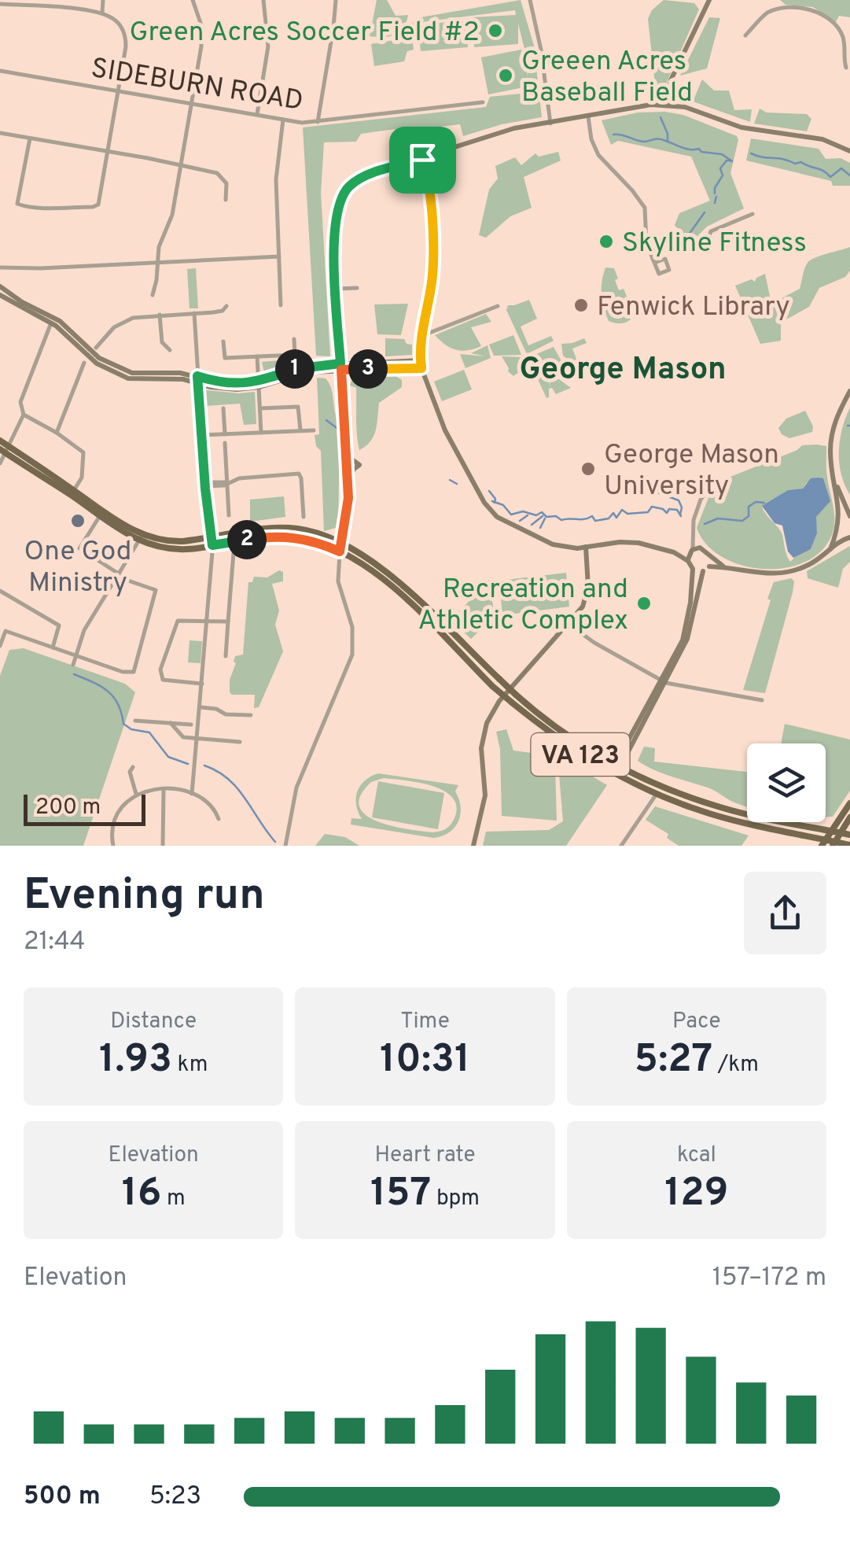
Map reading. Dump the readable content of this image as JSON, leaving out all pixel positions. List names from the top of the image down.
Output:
{
  "streets": {
    "main road": ["VA 123"],
    "street": ["SIDEBURN ROAD"]
  },
  "districts": ["George Mason"],
  "places": [
    "Green Acres Soccer Field #2",
    "Greeen Acres Baseball Field",
    "Skyline Fitness",
    "Fenwick Library",
    "George Mason University",
    "One God Ministry",
    "Recreation and Athletic Complex"
  ],
  "scale_bar": "200 m",
  "page": {
    "pins": ["1", "3", "2"],
    "scale": "200 m",
    "heading": ["Evening run", "21:44"],
    "stats": [
      ["Distance", "1.93 km"],
      ["Time", "10:31"],
      ["Pace", "5:27 /km"],
      ["Elevation", "16 m"],
      ["Heart rate", "157 bpm"],
      ["kcal", "129"]
    ],
    "chart": ["Elevation", "157–172 m"],
    "list": [
      {
        "name": "500 m",
        "note": "5:23"
      }
    ]
  }
}
